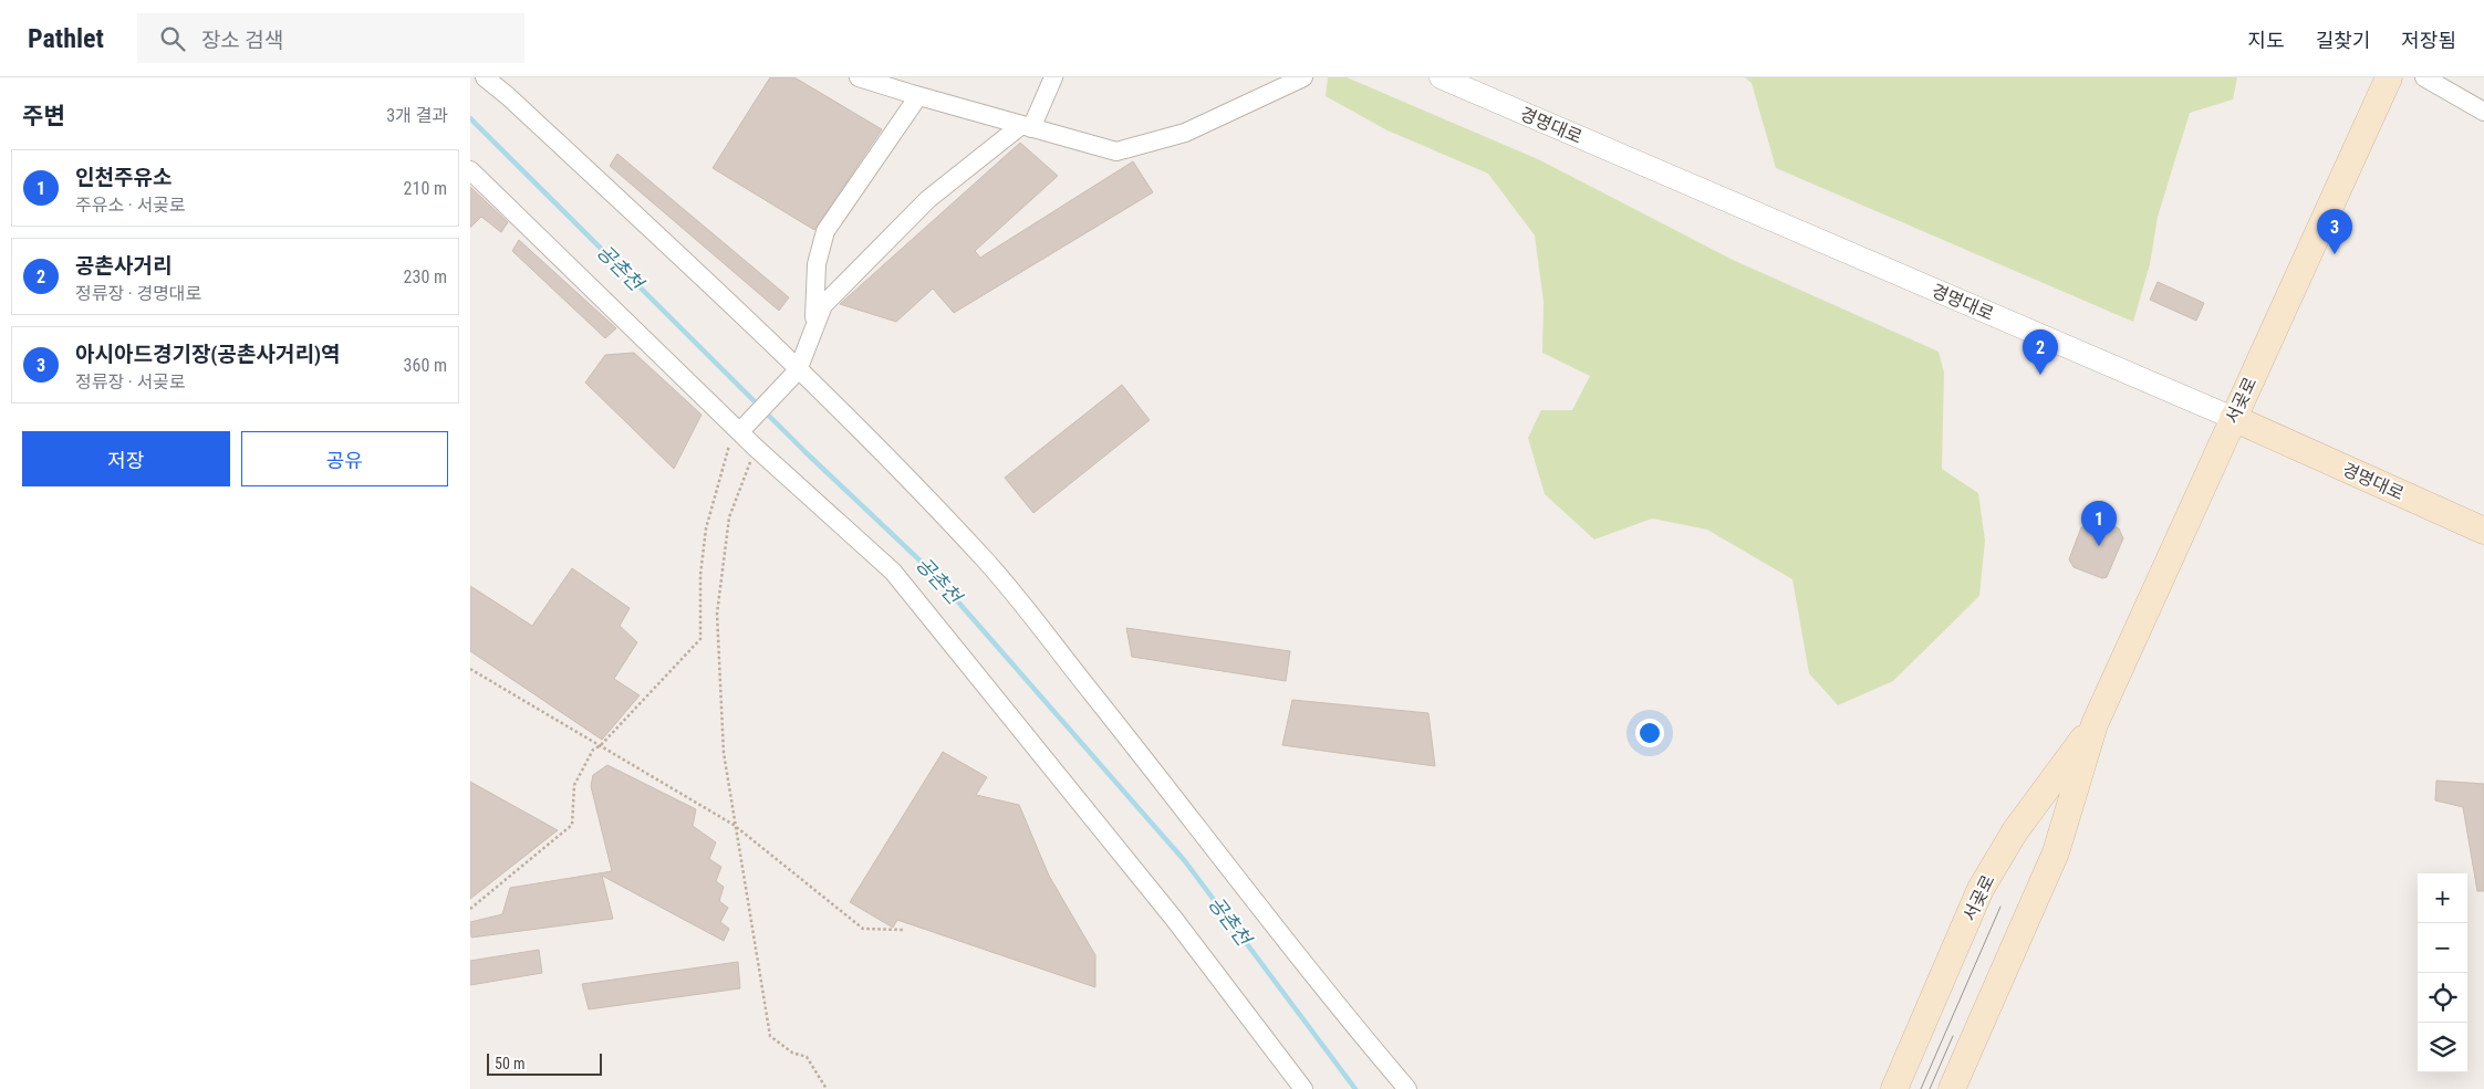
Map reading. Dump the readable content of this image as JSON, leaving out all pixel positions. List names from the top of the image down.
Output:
{
  "streets": {
    "main road": ["경명대로", "서곶로"]
  },
  "crossings": [
    ["경명대로", "서곶로"]
  ],
  "water": ["공촌천"],
  "scale_bar": "50 m",
  "page": {
    "header": "Pathlet",
    "search": "장소 검색",
    "nav": ["지도", "길찾기", "저장됨"],
    "heading": ["주변", "3개 결과"],
    "list": [
      {
        "mark": "1",
        "name": "인천주유소",
        "note": "주유소 · 서곶로",
        "value": "210 m"
      },
      {
        "mark": "2",
        "name": "공촌사거리",
        "note": "정류장 · 경명대로",
        "value": "230 m"
      },
      {
        "mark": "3",
        "name": "아시아드경기장(공촌사거리)역",
        "note": "정류장 · 서곶로",
        "value": "360 m"
      }
    ],
    "pins": ["3", "2", "1"],
    "buttons": ["저장", "공유"],
    "map_buttons": ["+", "−"],
    "scale": "50 m"
  }
}
